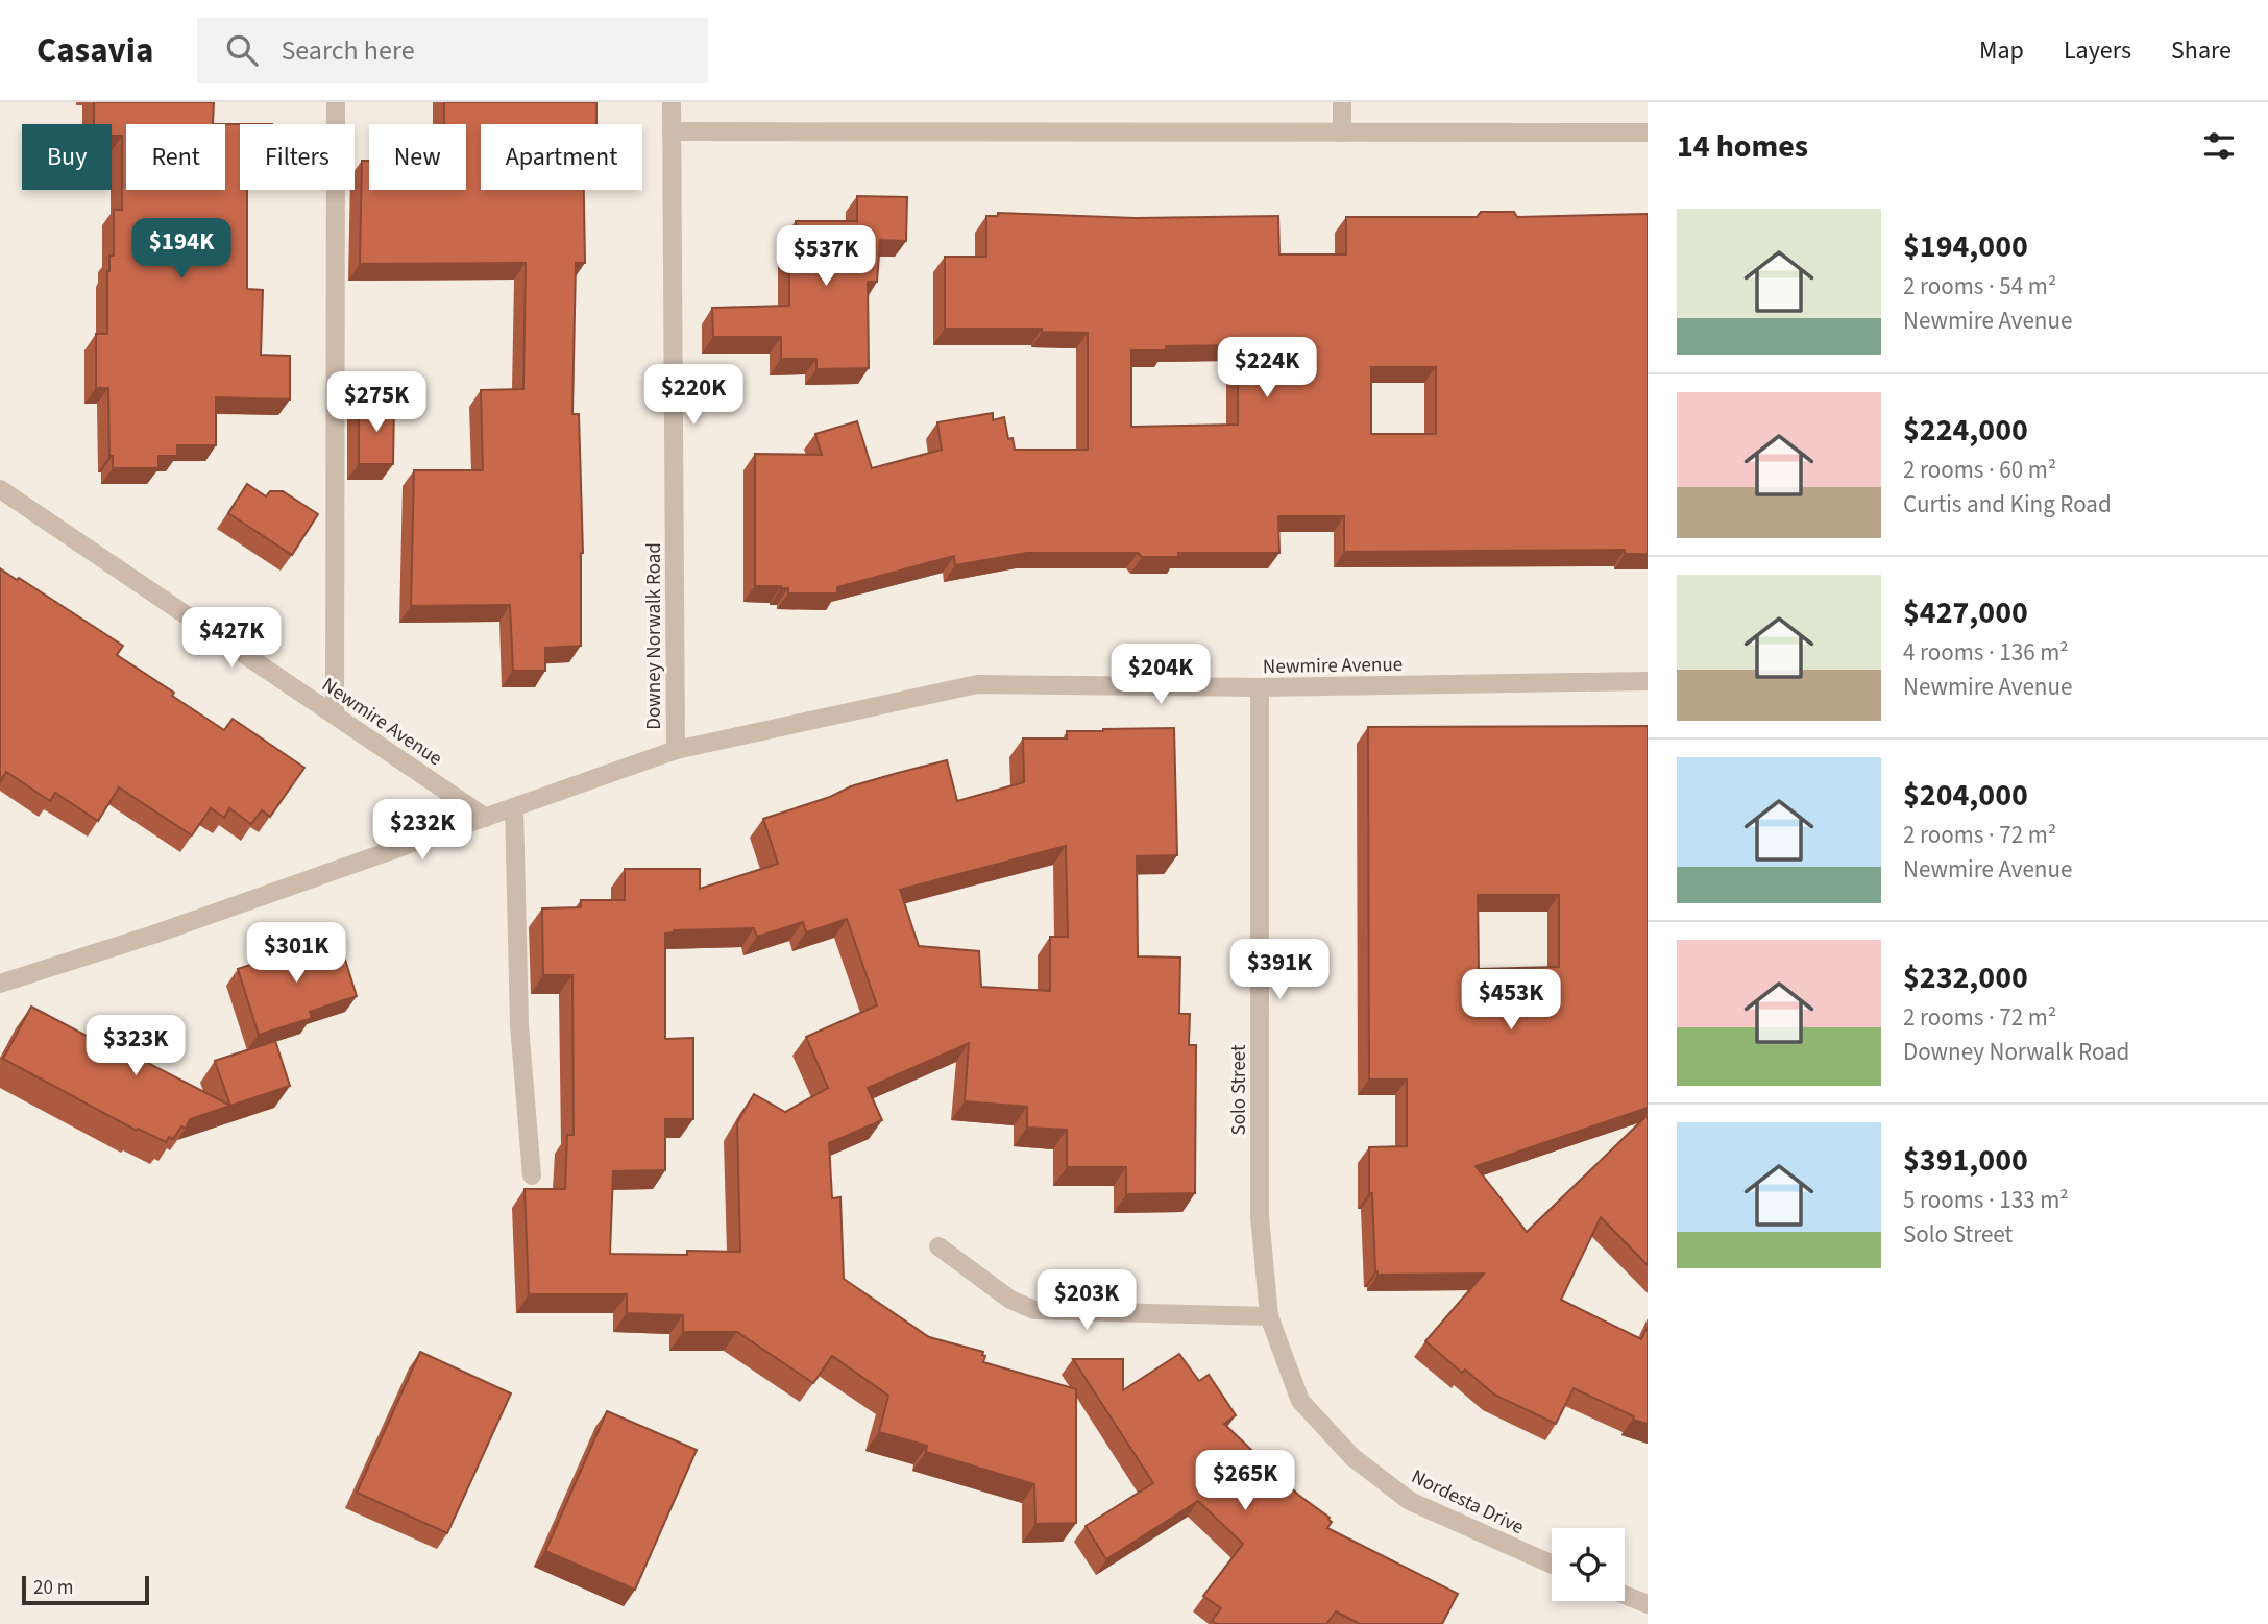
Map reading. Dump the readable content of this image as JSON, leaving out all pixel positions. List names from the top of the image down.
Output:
{
  "streets": {
    "street": [
      "Downey Norwalk Road",
      "Newmire Avenue",
      "Solo Street",
      "Nordesta Drive"
    ]
  },
  "crossings": [
    ["Downey Norwalk Road", "Newmire Avenue"],
    ["Newmire Avenue", "Solo Street"],
    ["Solo Street", "Nordesta Drive"]
  ],
  "scale_bar": "20 m",
  "page": {
    "header": "Casavia",
    "search": "Search here",
    "nav": ["Map", "Layers", "Share"],
    "heading": "14 homes",
    "chip": [
      "Buy",
      "Rent",
      "Filters",
      "New",
      "Apartment"
    ],
    "list": [
      {
        "name": "$194,000",
        "note": "2 rooms · 54 m² · Newmire Avenue"
      },
      {
        "name": "$224,000",
        "note": "2 rooms · 60 m² · Curtis and King Road"
      },
      {
        "name": "$427,000",
        "note": "4 rooms · 136 m² · Newmire Avenue"
      },
      {
        "name": "$204,000",
        "note": "2 rooms · 72 m² · Newmire Avenue"
      },
      {
        "name": "$232,000",
        "note": "2 rooms · 72 m² · Downey Norwalk Road"
      },
      {
        "name": "$391,000",
        "note": "5 rooms · 133 m² · Solo Street"
      }
    ],
    "price": [
      "$194K",
      "$537K",
      "$224K",
      "$220K",
      "$275K",
      "$427K",
      "$204K",
      "$232K",
      "$301K",
      "$391K",
      "$453K",
      "$323K",
      "$203K",
      "$265K"
    ],
    "scale": "20 m"
  }
}
